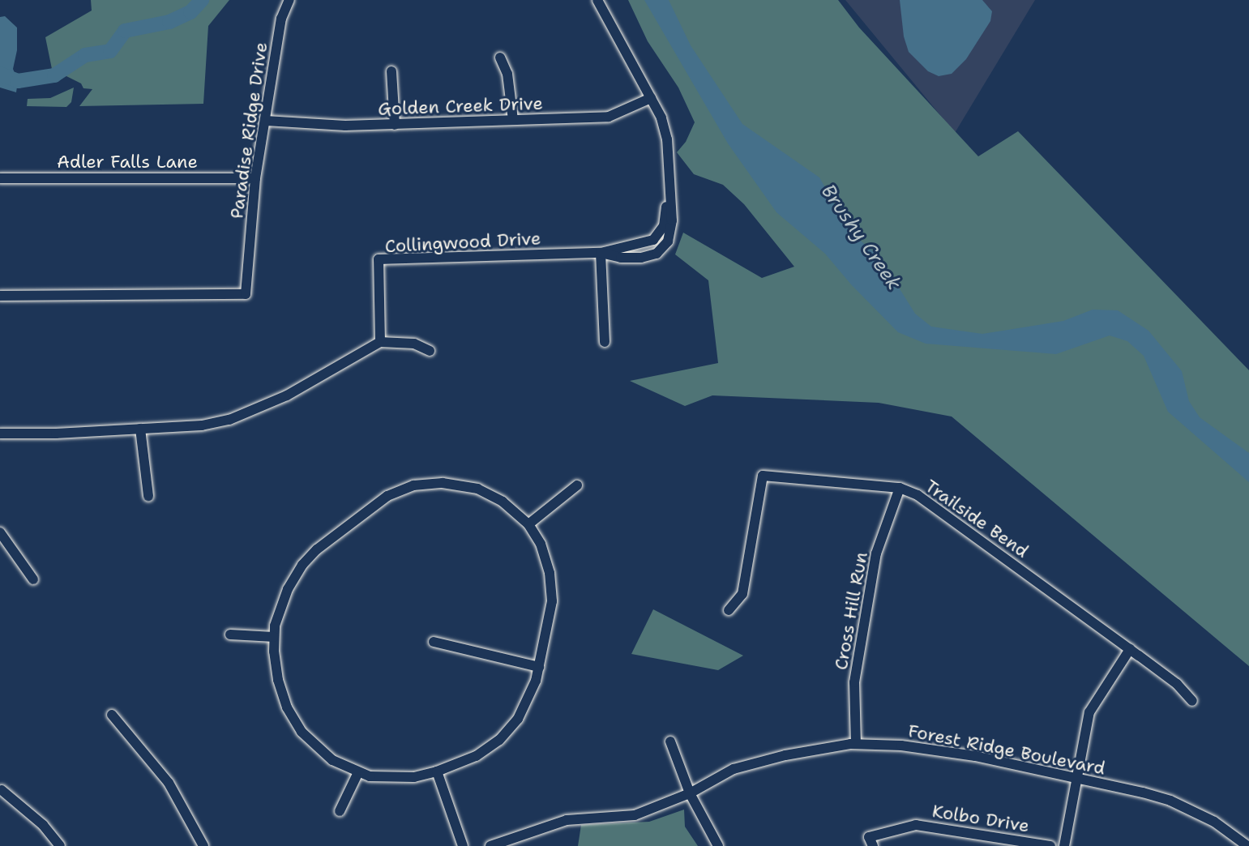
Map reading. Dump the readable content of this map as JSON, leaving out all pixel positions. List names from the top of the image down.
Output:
{
  "streets": {
    "street": [
      "Golden Creek Drive",
      "Paradise Ridge Drive",
      "Adler Falls Lane",
      "Collingwood Drive",
      "Trailside Bend",
      "Cross Hill Run",
      "Forest Ridge Boulevard",
      "Kolbo Drive"
    ]
  },
  "crossings": [
    ["Golden Creek Drive", "Paradise Ridge Drive"],
    ["Golden Creek Drive", "Collingwood Drive"],
    ["Paradise Ridge Drive", "Adler Falls Lane"],
    ["Trailside Bend", "Cross Hill Run"],
    ["Cross Hill Run", "Forest Ridge Boulevard"]
  ],
  "water": ["Brushy Creek"]
}
